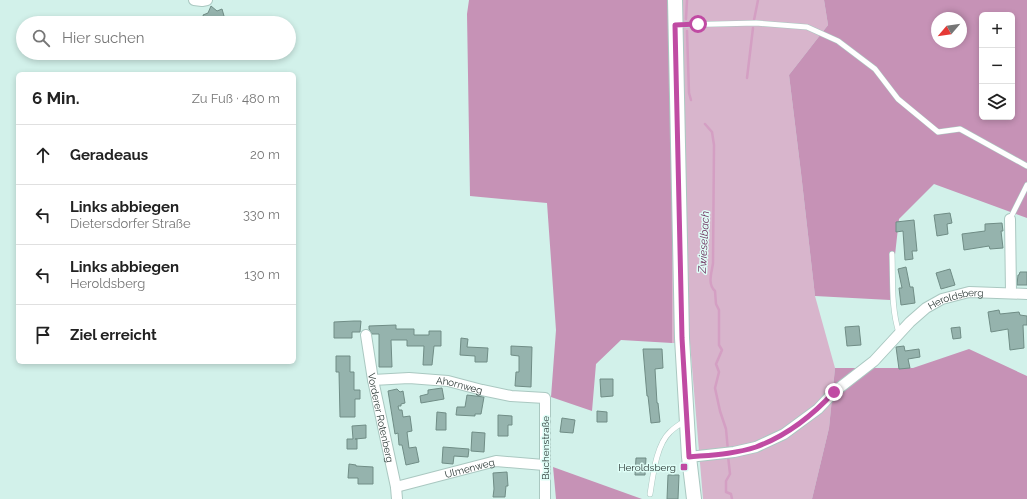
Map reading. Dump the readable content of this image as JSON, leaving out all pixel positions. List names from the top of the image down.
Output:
{
  "streets": {
    "street": [
      "Heroldsberg",
      "Ahornweg",
      "Vorderer Rotenberg",
      "Buchenstraße",
      "Ulmenweg"
    ]
  },
  "crossings": [
    ["Ahornweg", "Vorderer Rotenberg"],
    ["Ahornweg", "Buchenstraße"],
    ["Vorderer Rotenberg", "Ulmenweg"],
    ["Buchenstraße", "Ulmenweg"]
  ],
  "water": ["Zwieselbach"],
  "places": {
    "transit": ["Heroldsberg"]
  },
  "north": "bottom left",
  "page": {
    "map_buttons": ["+", "−"],
    "search": "Hier suchen",
    "heading": ["6 Min.", "Zu Fuß · 480 m"],
    "list": [
      ["Geradeaus", "20 m"],
      ["Links abbiegen", "Dietersdorfer Straße", "330 m"],
      ["Links abbiegen", "Heroldsberg", "130 m"],
      "Ziel erreicht"
    ]
  }
}
